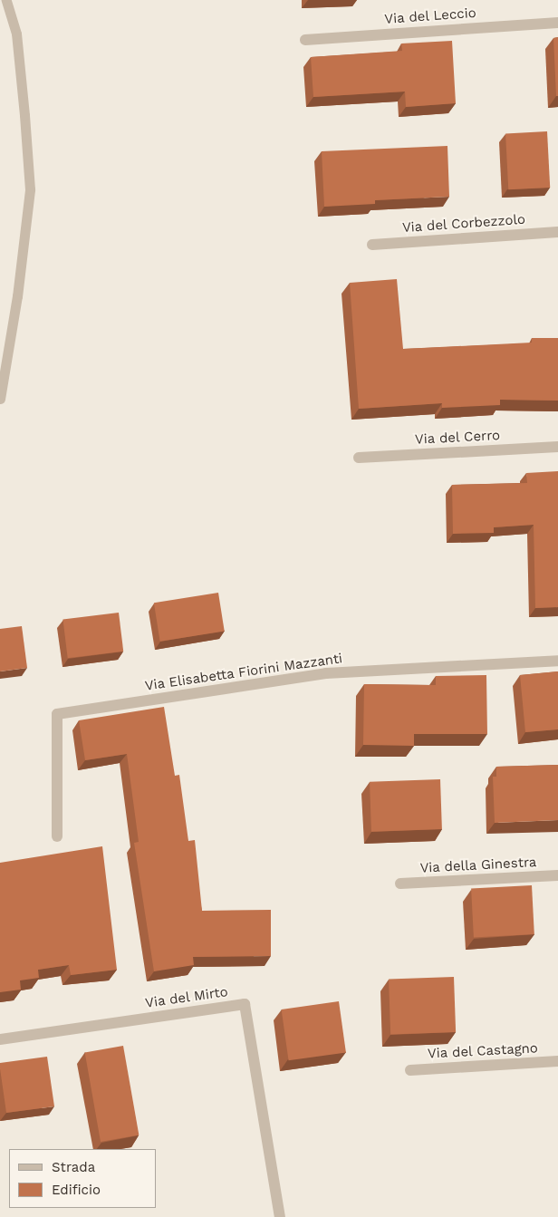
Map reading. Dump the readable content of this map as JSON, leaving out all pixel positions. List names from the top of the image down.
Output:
{
  "streets": {
    "street": [
      "Via del Leccio",
      "Via del Corbezzolo",
      "Via del Cerro",
      "Via Elisabetta Fiorini Mazzanti",
      "Via della Ginestra",
      "Via del Mirto",
      "Via del Castagno"
    ]
  },
  "legend": ["Strada", "Edificio"]
}
